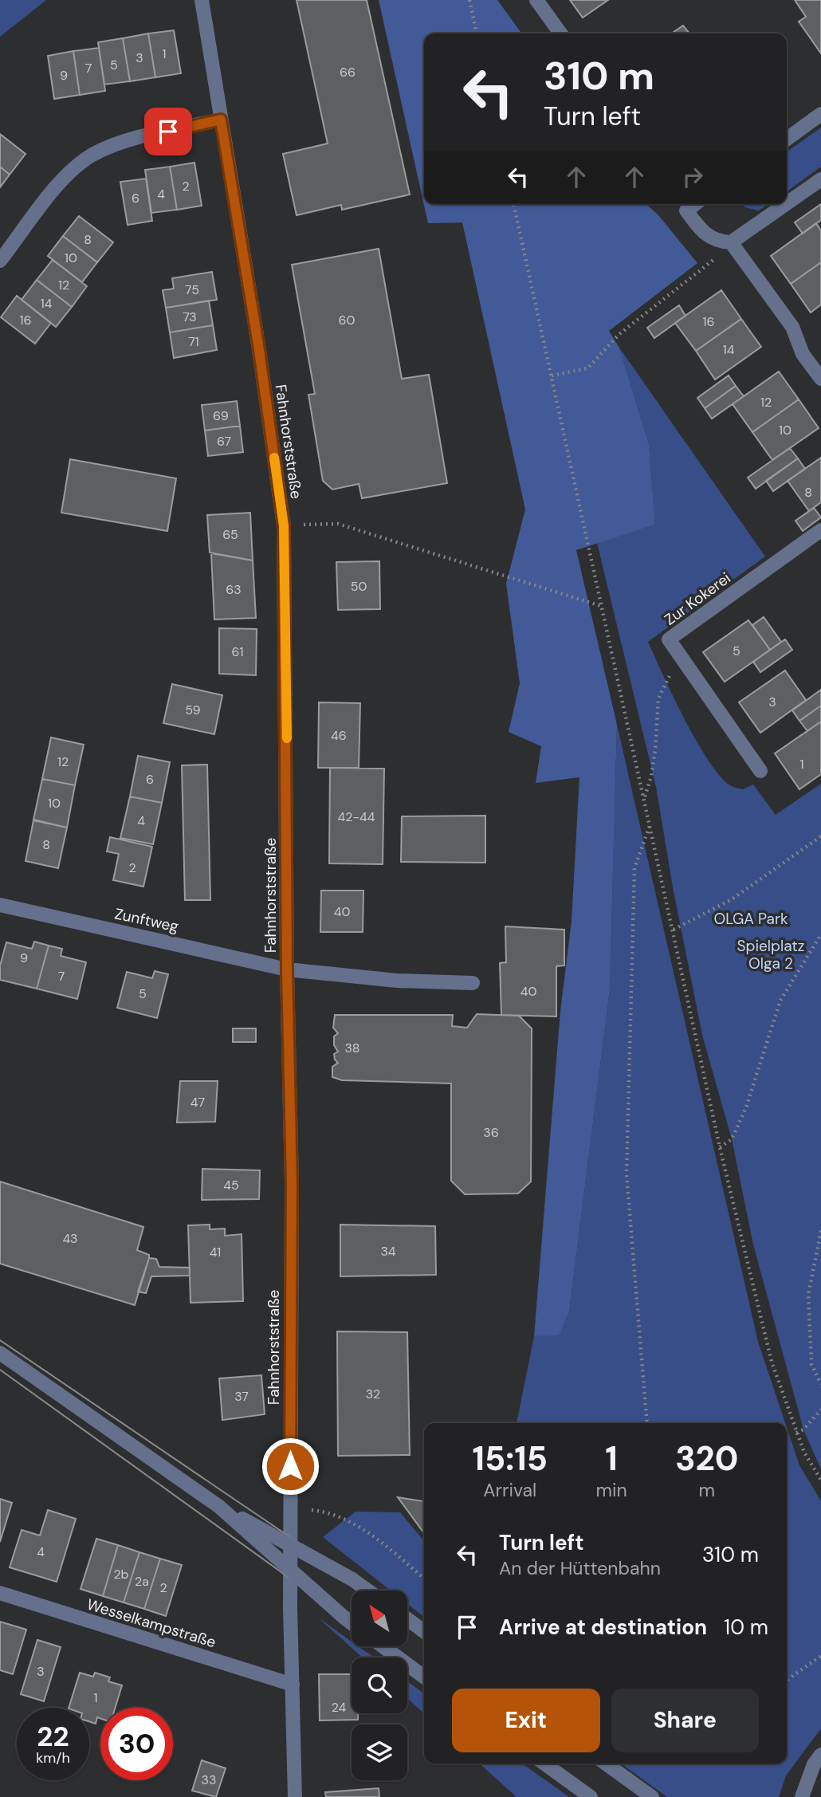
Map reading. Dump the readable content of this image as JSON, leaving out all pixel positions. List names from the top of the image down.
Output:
{
  "streets": {
    "street": [
      "Fahnhorststraße",
      "Zur Kokerei",
      "Zunftweg",
      "Wesselkampstraße"
    ]
  },
  "crossings": [
    ["Fahnhorststraße", "Zunftweg"],
    ["Fahnhorststraße", "Wesselkampstraße"]
  ],
  "parks": ["OLGA Park", "Spielplatz Olga 2"],
  "house_numbers": [
    "1",
    "3",
    "5",
    "7",
    "66",
    "9",
    "2",
    "4",
    "6",
    "8",
    "10",
    "12",
    "75",
    "14",
    "73",
    "16",
    "60",
    "16",
    "71",
    "14",
    "12",
    "69",
    "10",
    "67",
    "8",
    "65",
    "50",
    "63",
    "5",
    "61",
    "3",
    "59",
    "46",
    "12",
    "1",
    "6",
    "10",
    "42-44",
    "4",
    "8",
    "2",
    "40",
    "9",
    "7",
    "40",
    "5",
    "38",
    "47",
    "36",
    "45",
    "43",
    "34",
    "41",
    "32",
    "37",
    "4",
    "2b",
    "2a",
    "2",
    "3",
    "1",
    "24",
    "33"
  ],
  "north": "top left",
  "page": {
    "turn": ["310 m", "Turn left"],
    "eta": [
      "15:15",
      "Arrival",
      "1",
      "min",
      "320",
      "m"
    ],
    "list": [
      {
        "name": "Turn left",
        "note": "An der Hüttenbahn",
        "value": "310 m"
      },
      {
        "name": "Arrive at destination",
        "value": "10 m"
      }
    ],
    "buttons": ["Exit", "Share"],
    "speed": "22 km/h",
    "limit": "30"
  }
}
